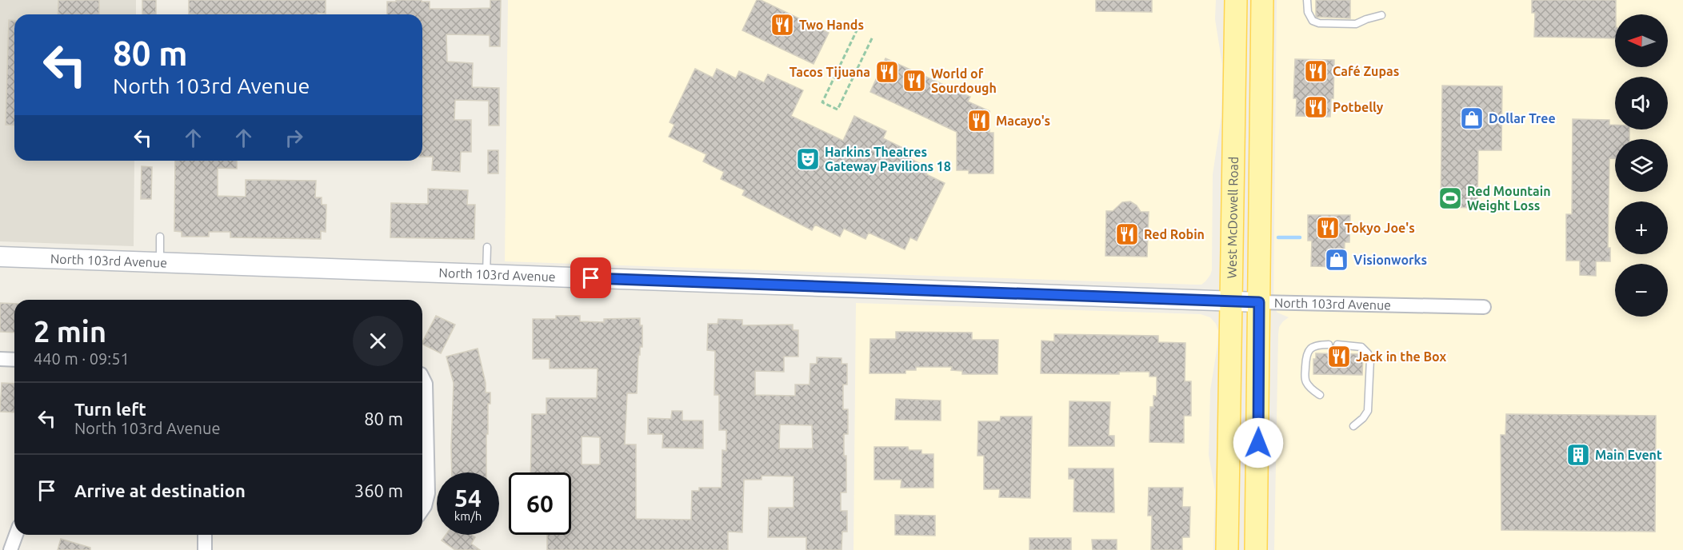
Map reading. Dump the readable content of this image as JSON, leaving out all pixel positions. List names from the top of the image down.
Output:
{
  "streets": {
    "main road": ["West McDowell Road"],
    "street": ["North 103rd Avenue"]
  },
  "crossings": [
    ["West McDowell Road", "North 103rd Avenue"]
  ],
  "places": {
    "restaurant": [
      "Two Hands",
      "Café Zupas",
      "Tacos Tijuana",
      "World of Sourdough",
      "Potbelly",
      "Macayo's",
      "Tokyo Joe's",
      "Red Robin",
      "Jack in the Box"
    ],
    "shop": ["Dollar Tree", "Visionworks"],
    "theatre": ["Harkins Theatres Gateway Pavilions 18"],
    "sports": ["Red Mountain Weight Loss"],
    "building": ["Main Event"]
  },
  "north": "left",
  "page": {
    "map_buttons": ["+", "−"],
    "turn": ["80 m", "North 103rd Avenue"],
    "heading": ["2 min", "440 m · 09:51"],
    "list": [
      {
        "name": "Turn left",
        "note": "North 103rd Avenue",
        "value": "80 m"
      },
      {
        "name": "Arrive at destination",
        "value": "360 m"
      }
    ],
    "speed": "54 km/h",
    "limit": "60"
  }
}
